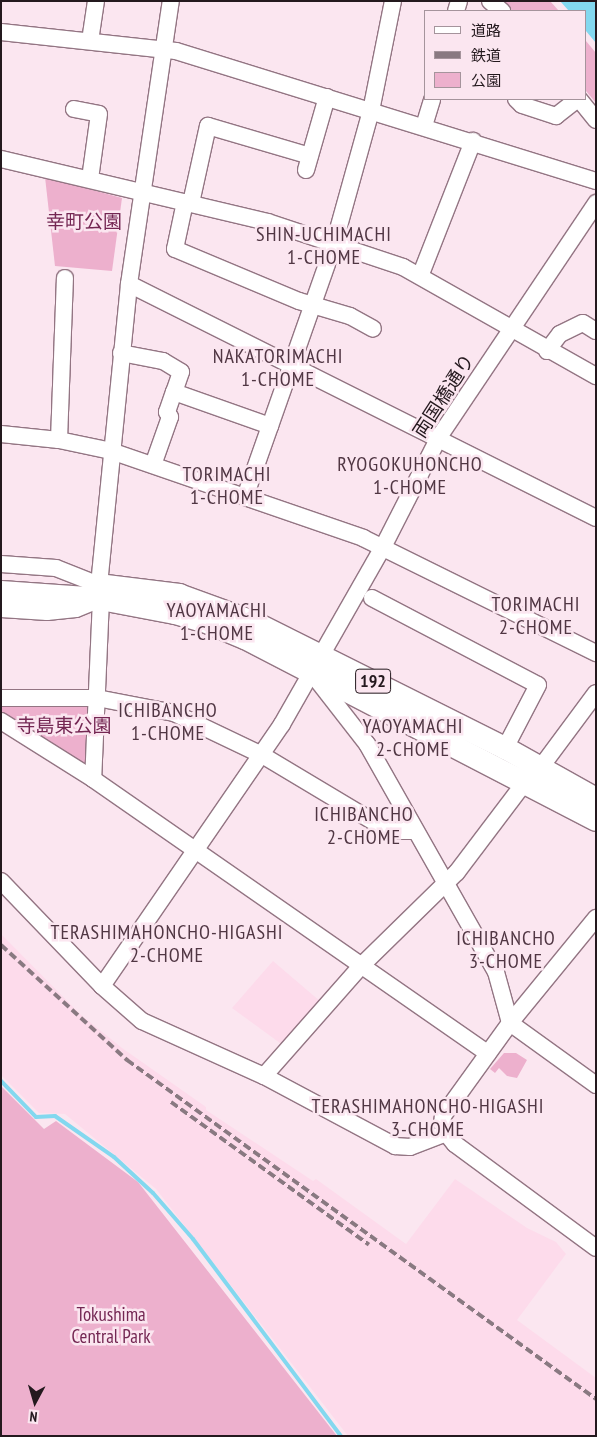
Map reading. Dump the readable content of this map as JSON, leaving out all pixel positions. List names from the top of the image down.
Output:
{
  "streets": {
    "highway": ["192"],
    "street": ["両国橋通り"]
  },
  "crossings": [
    ["両国橋通り", "192"]
  ],
  "districts": [
    "SHIN-UCHIMACHI 1-CHOME",
    "NAKATORIMACHI 1-CHOME",
    "RYOGOKUHONCHO 1-CHOME",
    "TORIMACHI 1-CHOME",
    "TORIMACHI 2-CHOME",
    "YAOYAMACHI 1-CHOME",
    "ICHIBANCHO 1-CHOME",
    "YAOYAMACHI 2-CHOME",
    "ICHIBANCHO 2-CHOME",
    "TERASHIMAHONCHO-HIGASHI 2-CHOME",
    "ICHIBANCHO 3-CHOME",
    "TERASHIMAHONCHO-HIGASHI 3-CHOME"
  ],
  "parks": ["幸町公園", "寺島東公園", "Tokushima Central Park"],
  "legend": ["道路", "鉄道", "公園"],
  "north": "bottom"
}
